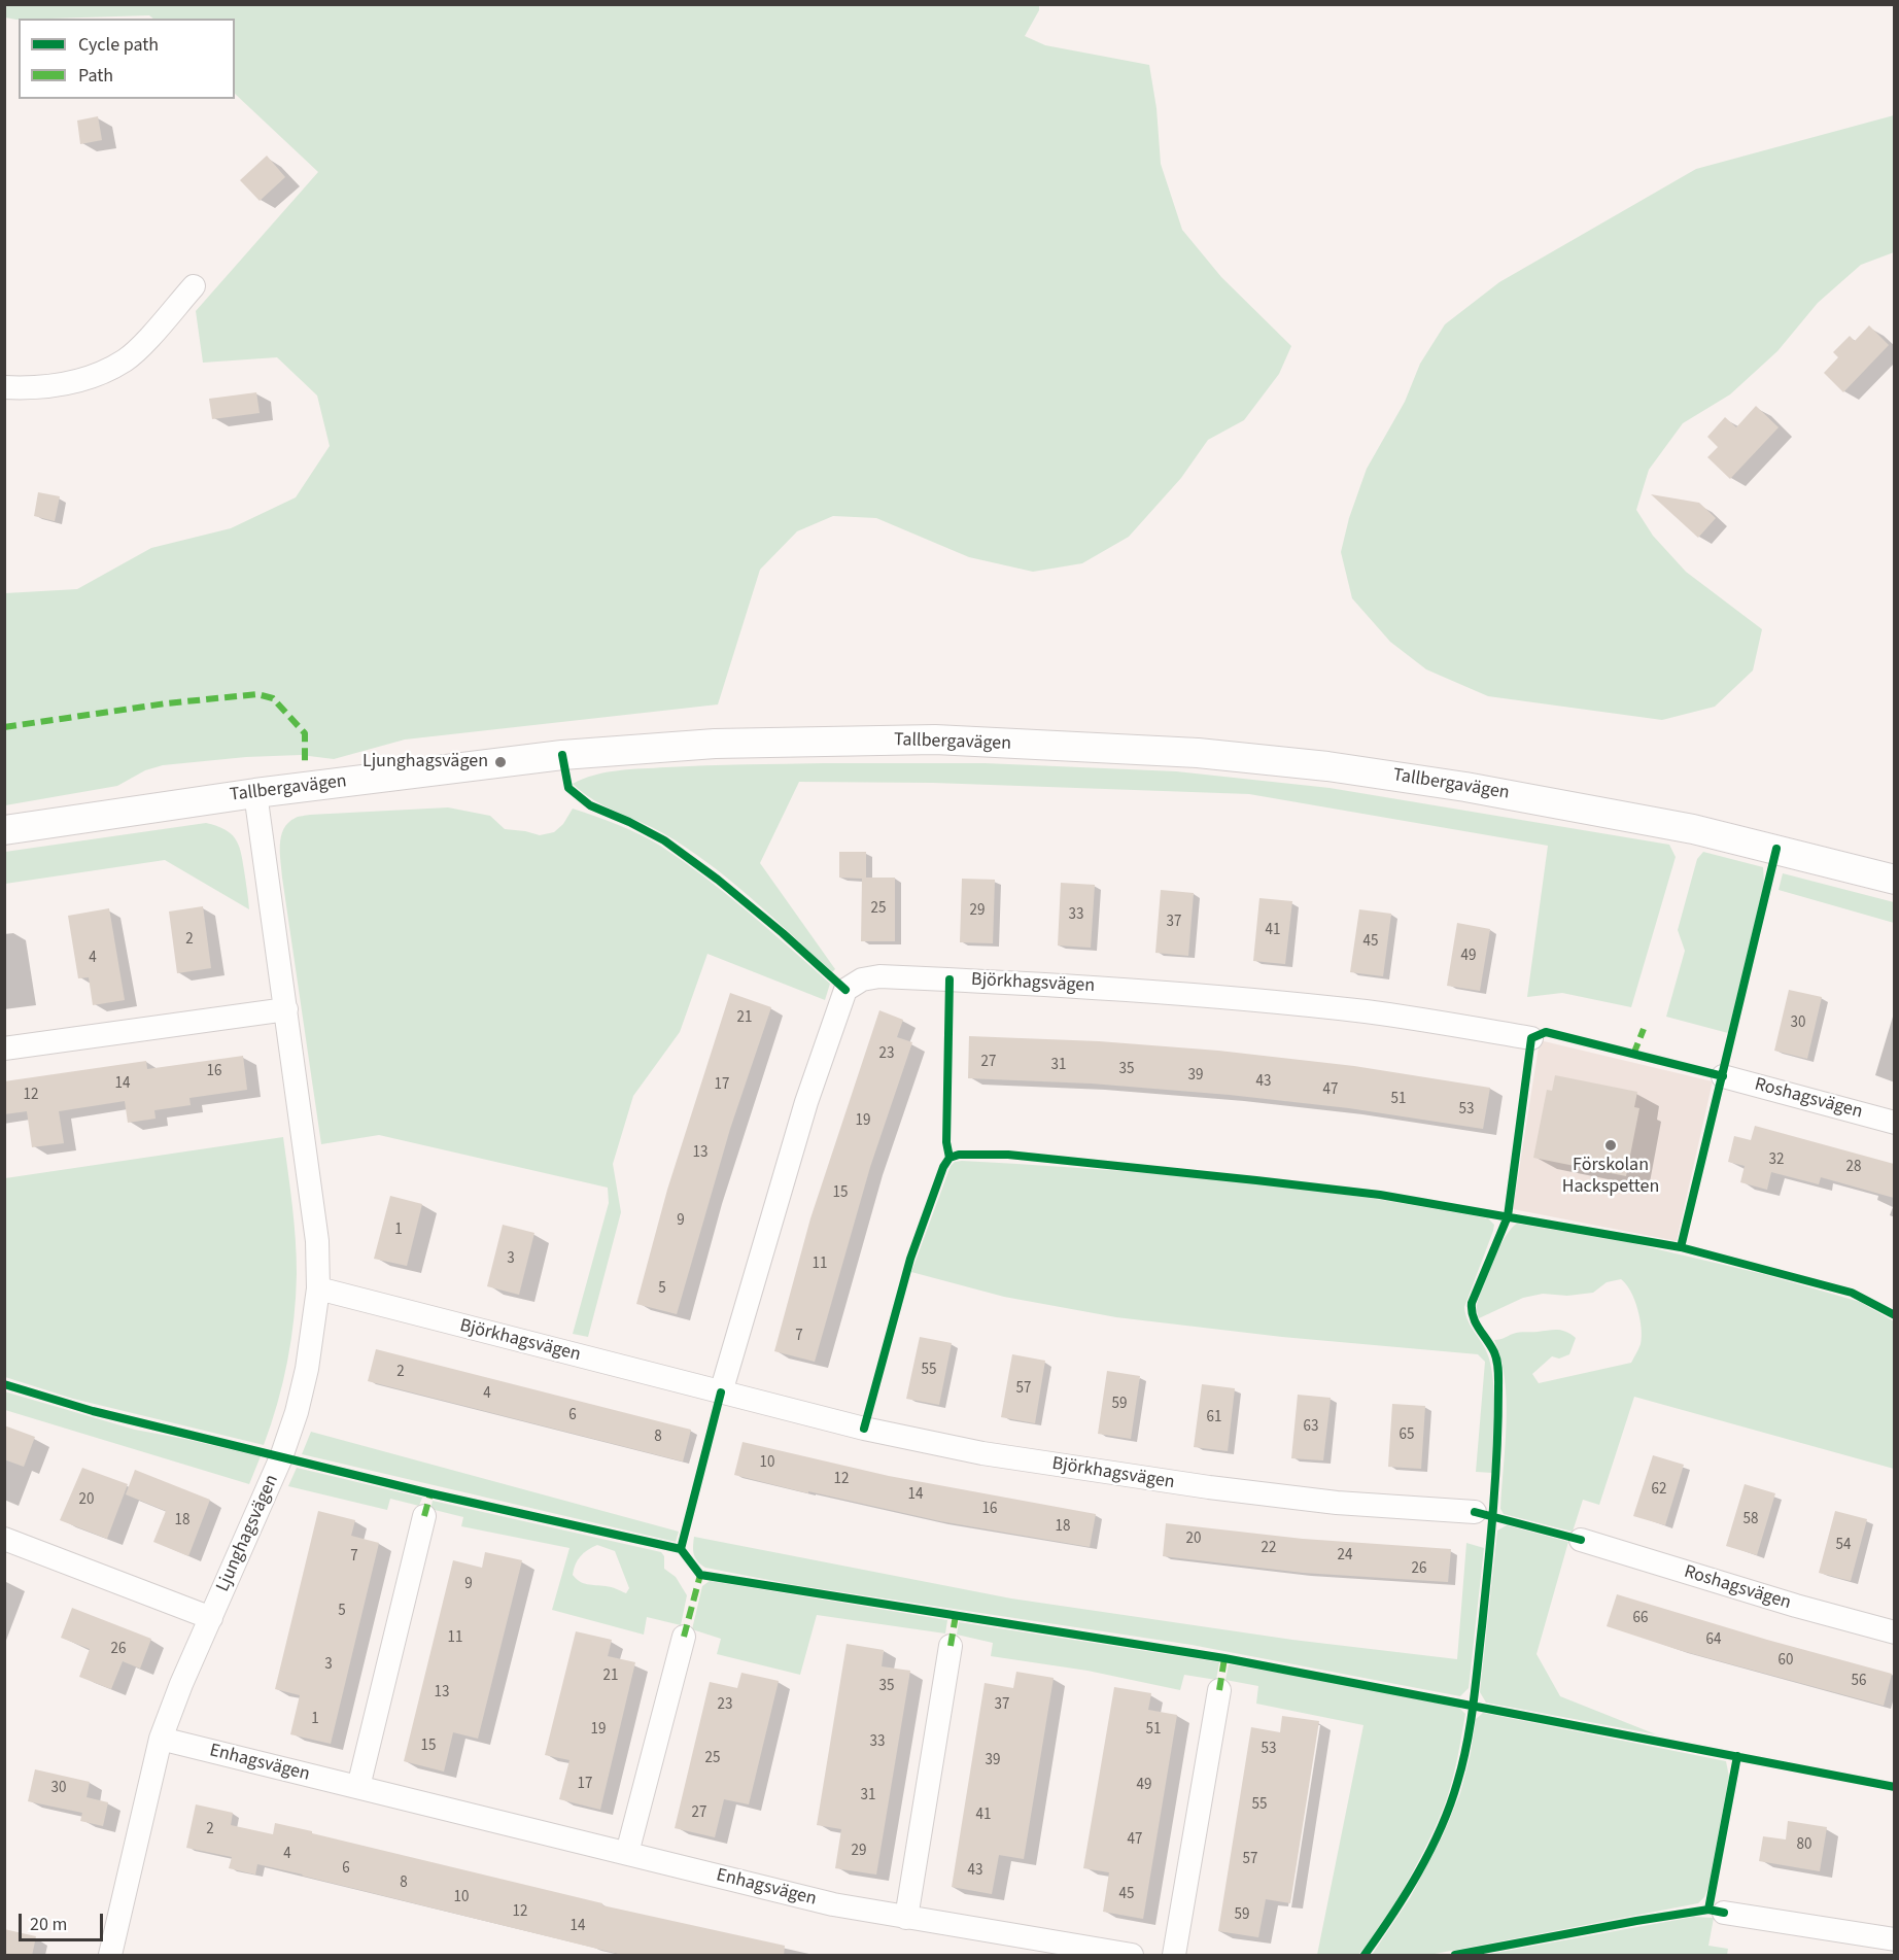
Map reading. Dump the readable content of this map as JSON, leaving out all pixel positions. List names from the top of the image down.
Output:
{
  "streets": {
    "street": [
      "Tallbergavägen",
      "Björkhagsvägen",
      "Roshagsvägen",
      "Ljunghagsvägen",
      "Enhagsvägen"
    ]
  },
  "crossings": [
    ["Tallbergavägen", "Ljunghagsvägen"],
    ["Björkhagsvägen", "Ljunghagsvägen"],
    ["Ljunghagsvägen", "Enhagsvägen"]
  ],
  "places": ["Ljunghagsvägen", "Förskolan Hackspetten"],
  "house_numbers": [
    "25",
    "29",
    "33",
    "37",
    "41",
    "2",
    "45",
    "49",
    "4",
    "21",
    "30",
    "23",
    "27",
    "31",
    "35",
    "16",
    "39",
    "43",
    "14",
    "17",
    "47",
    "12",
    "51",
    "53",
    "19",
    "13",
    "32",
    "28",
    "15",
    "9",
    "1",
    "3",
    "11",
    "5",
    "7",
    "55",
    "2",
    "57",
    "4",
    "59",
    "6",
    "61",
    "63",
    "65",
    "8",
    "10",
    "12",
    "62",
    "14",
    "20",
    "16",
    "58",
    "18",
    "18",
    "20",
    "54",
    "22",
    "24",
    "7",
    "26",
    "9",
    "5",
    "66",
    "11",
    "64",
    "26",
    "60",
    "3",
    "21",
    "56",
    "35",
    "13",
    "23",
    "37",
    "1",
    "19",
    "51",
    "33",
    "15",
    "53",
    "25",
    "39",
    "17",
    "49",
    "30",
    "31",
    "55",
    "27",
    "41",
    "2",
    "47",
    "80",
    "29",
    "4",
    "57",
    "6",
    "43",
    "8",
    "45",
    "10",
    "12",
    "59",
    "14"
  ],
  "legend": ["Cycle path", "Path"],
  "scale_bar": "20 m"
}
